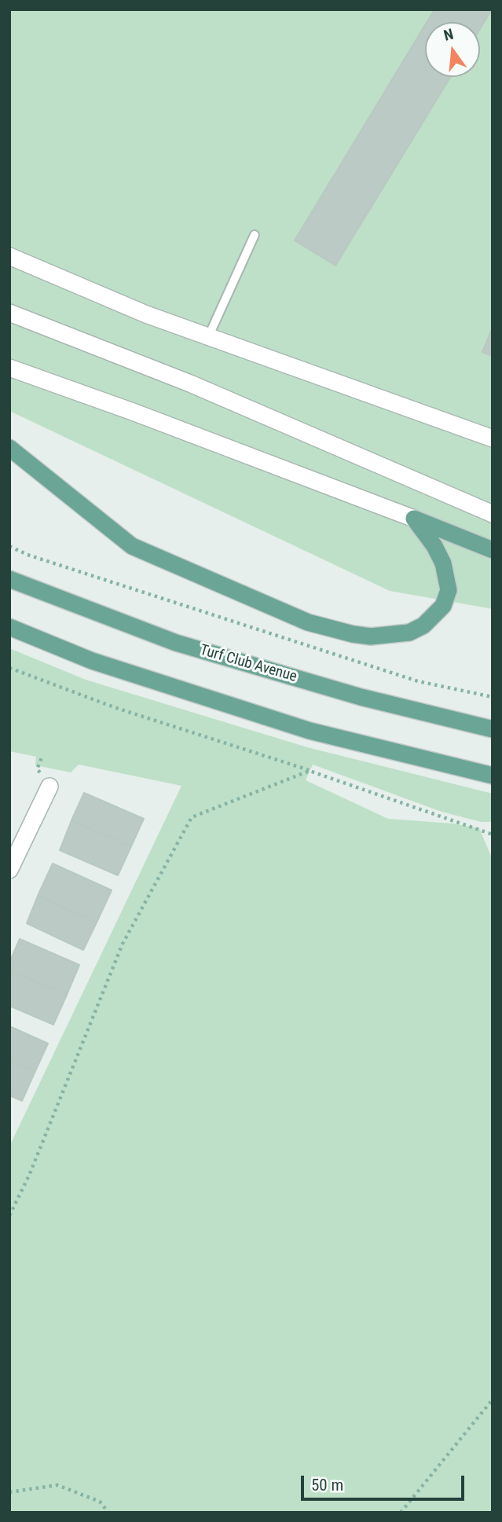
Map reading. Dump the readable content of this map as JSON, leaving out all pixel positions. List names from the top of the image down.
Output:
{
  "streets": {
    "main road": ["Turf Club Avenue"]
  },
  "scale_bar": "50 m",
  "north": "top"
}
